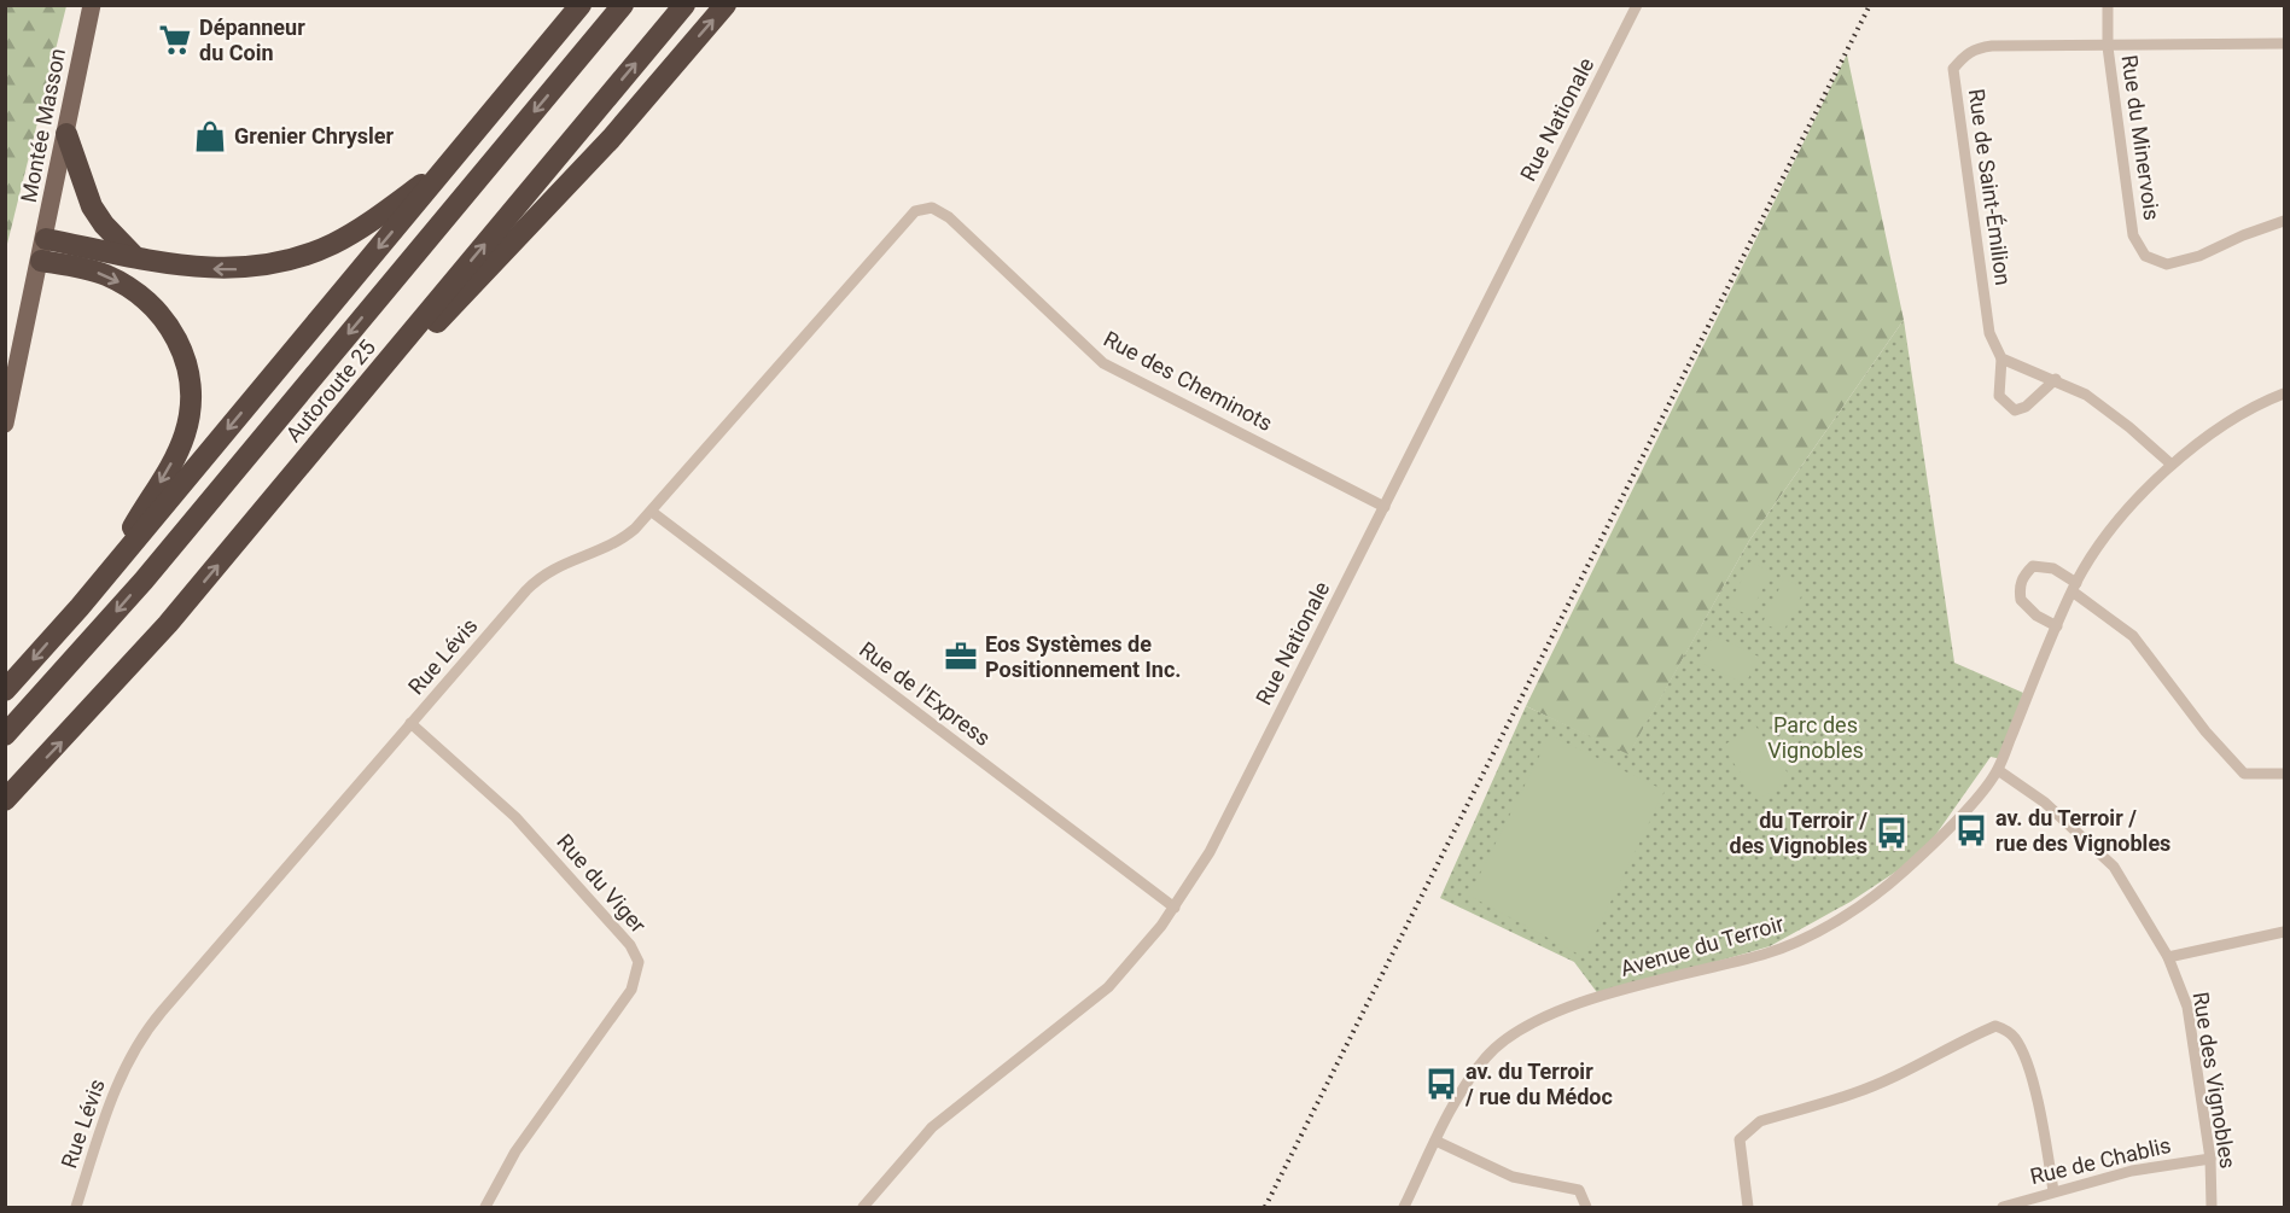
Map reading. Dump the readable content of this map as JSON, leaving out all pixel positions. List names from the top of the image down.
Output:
{
  "streets": {
    "highway": ["Autoroute 25"],
    "main road": ["Montée Masson"],
    "street": [
      "Rue Nationale",
      "Rue du Minervois",
      "Rue de Saint-Émilion",
      "Rue des Cheminots",
      "Rue Lévis",
      "Rue de l'Express",
      "Rue du Viger",
      "Avenue du Terroir",
      "Rue des Vignobles",
      "Rue de Chablis"
    ]
  },
  "crossings": [
    ["Rue Nationale", "Rue des Cheminots"],
    ["Rue Nationale", "Rue de l'Express"],
    ["Rue du Minervois", "Rue de Saint-Émilion"],
    ["Rue des Cheminots", "Rue Lévis"],
    ["Rue Lévis", "Rue de l'Express"],
    ["Rue Lévis", "Rue du Viger"],
    ["Avenue du Terroir", "Rue des Vignobles"],
    ["Rue des Vignobles", "Rue de Chablis"]
  ],
  "parks": ["Parc des Vignobles"],
  "places": {
    "supermarket": ["Dépanneur du Coin"],
    "shop": ["Grenier Chrysler"],
    "office": ["Eos Systèmes de Positionnement Inc."],
    "bus stop": ["av. du Terroir / rue des Vignobles", "du Terroir / des Vignobles", "av. du Terroir / rue du Médoc"]
  }
}
